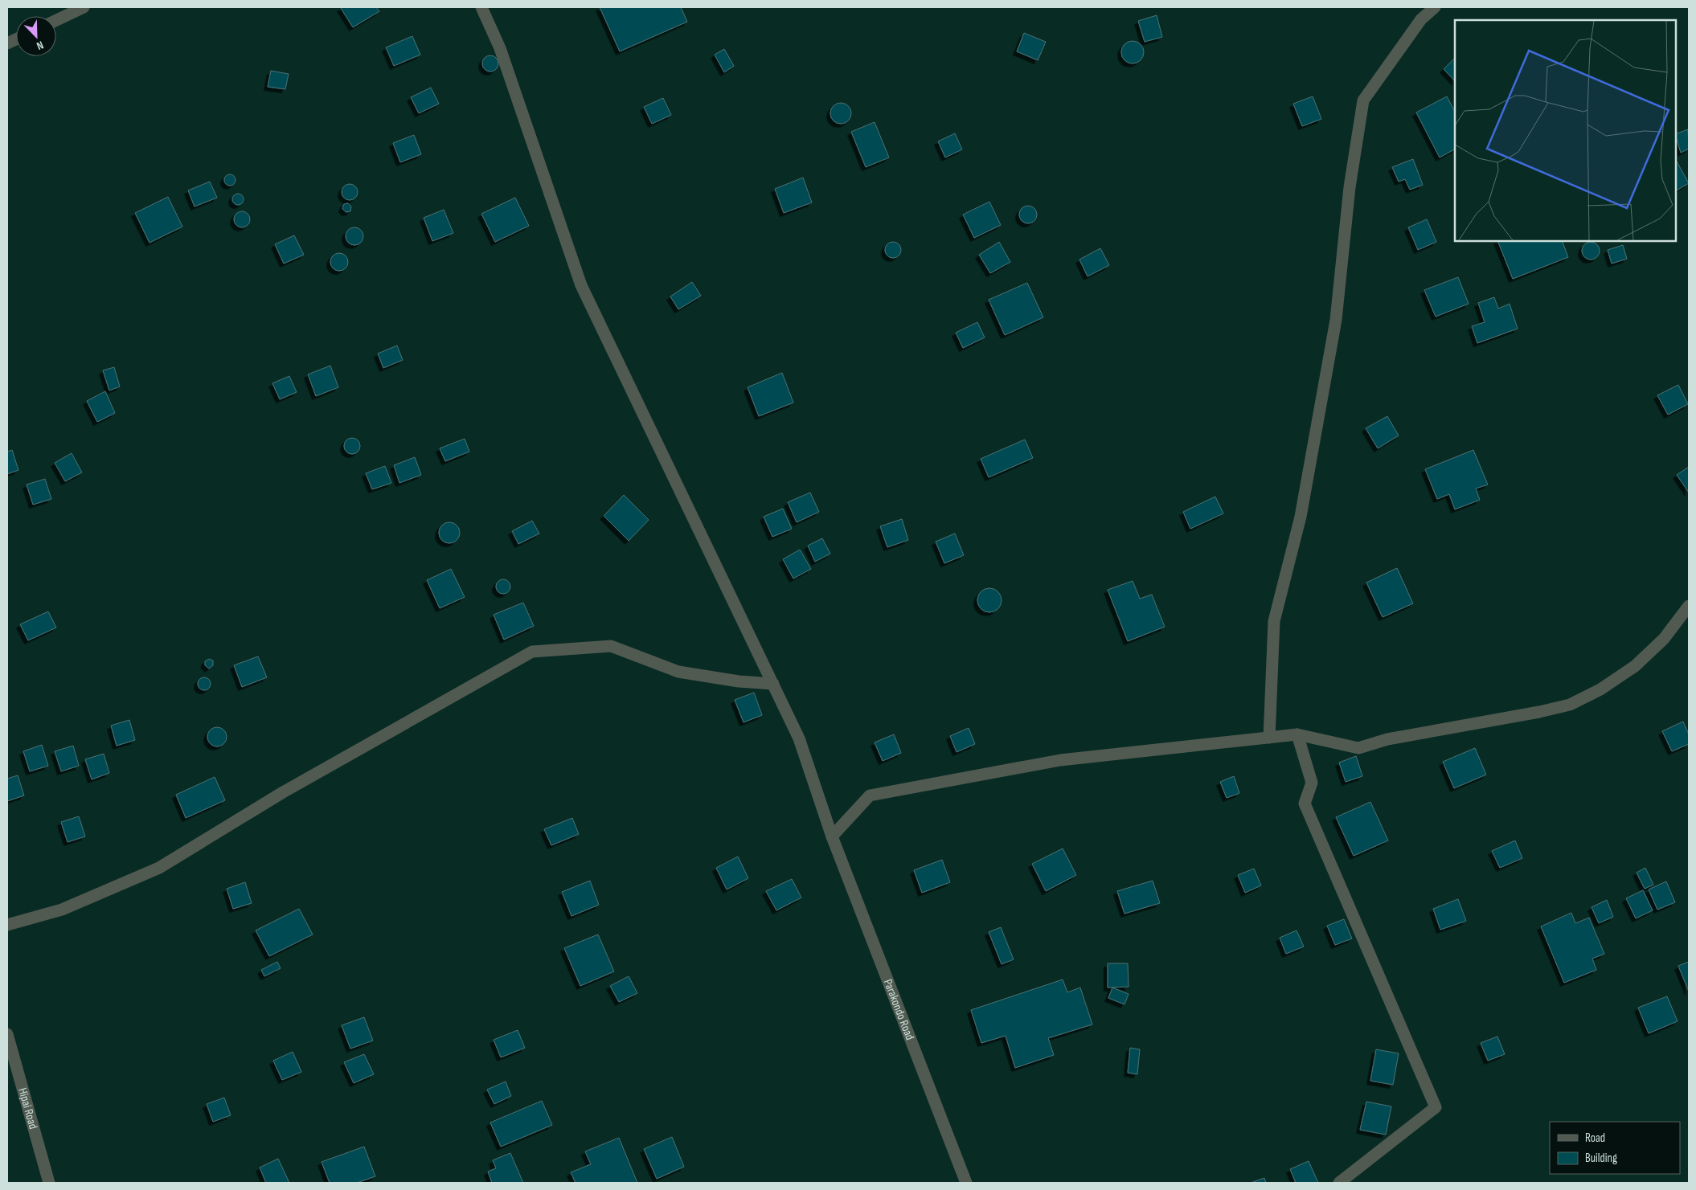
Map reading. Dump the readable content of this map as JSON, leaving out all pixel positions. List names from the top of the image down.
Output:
{
  "streets": {
    "street": ["Parakondo Road", "Hipai Road"]
  },
  "legend": ["Road", "Building"],
  "north": "bottom right"
}
